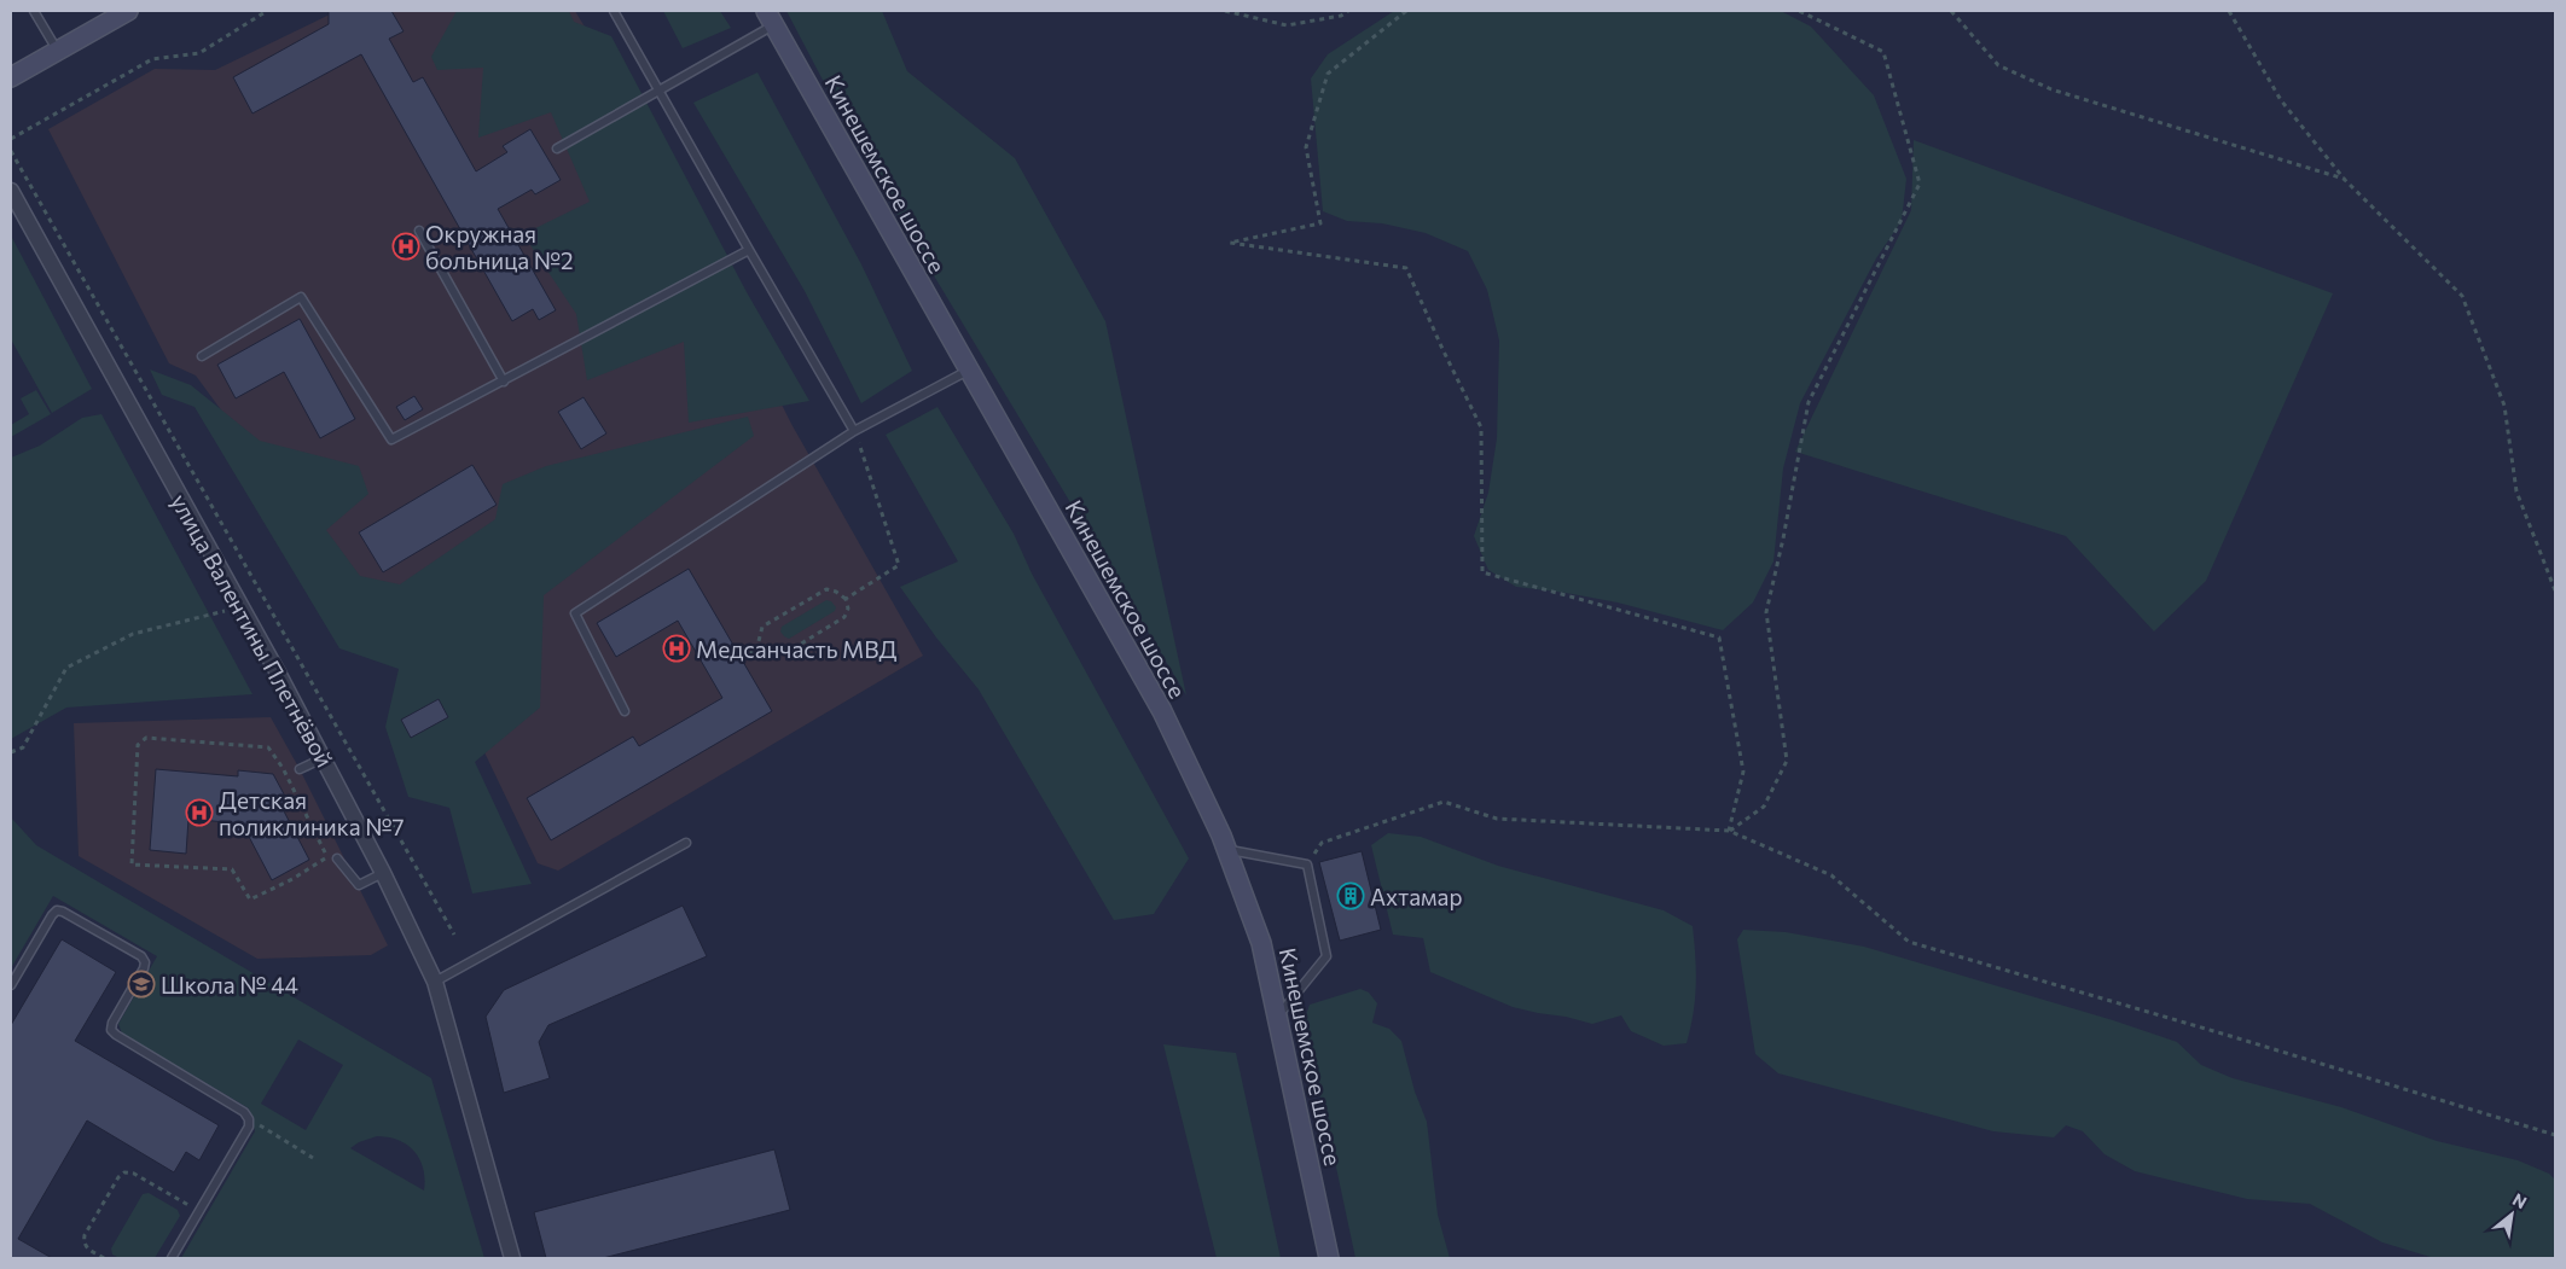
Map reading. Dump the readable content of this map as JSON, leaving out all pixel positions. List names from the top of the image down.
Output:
{
  "streets": {
    "main road": ["Кинешемское шоссе"],
    "street": ["улица Валентины Плетнёвой"]
  },
  "places": {
    "hospital": ["Окружная больница №2", "Медсанчасть МВД", "Детская поликлиника №7"],
    "building": ["Ахтамар"],
    "school or university": ["Школа № 44"]
  },
  "north": "top right"
}
